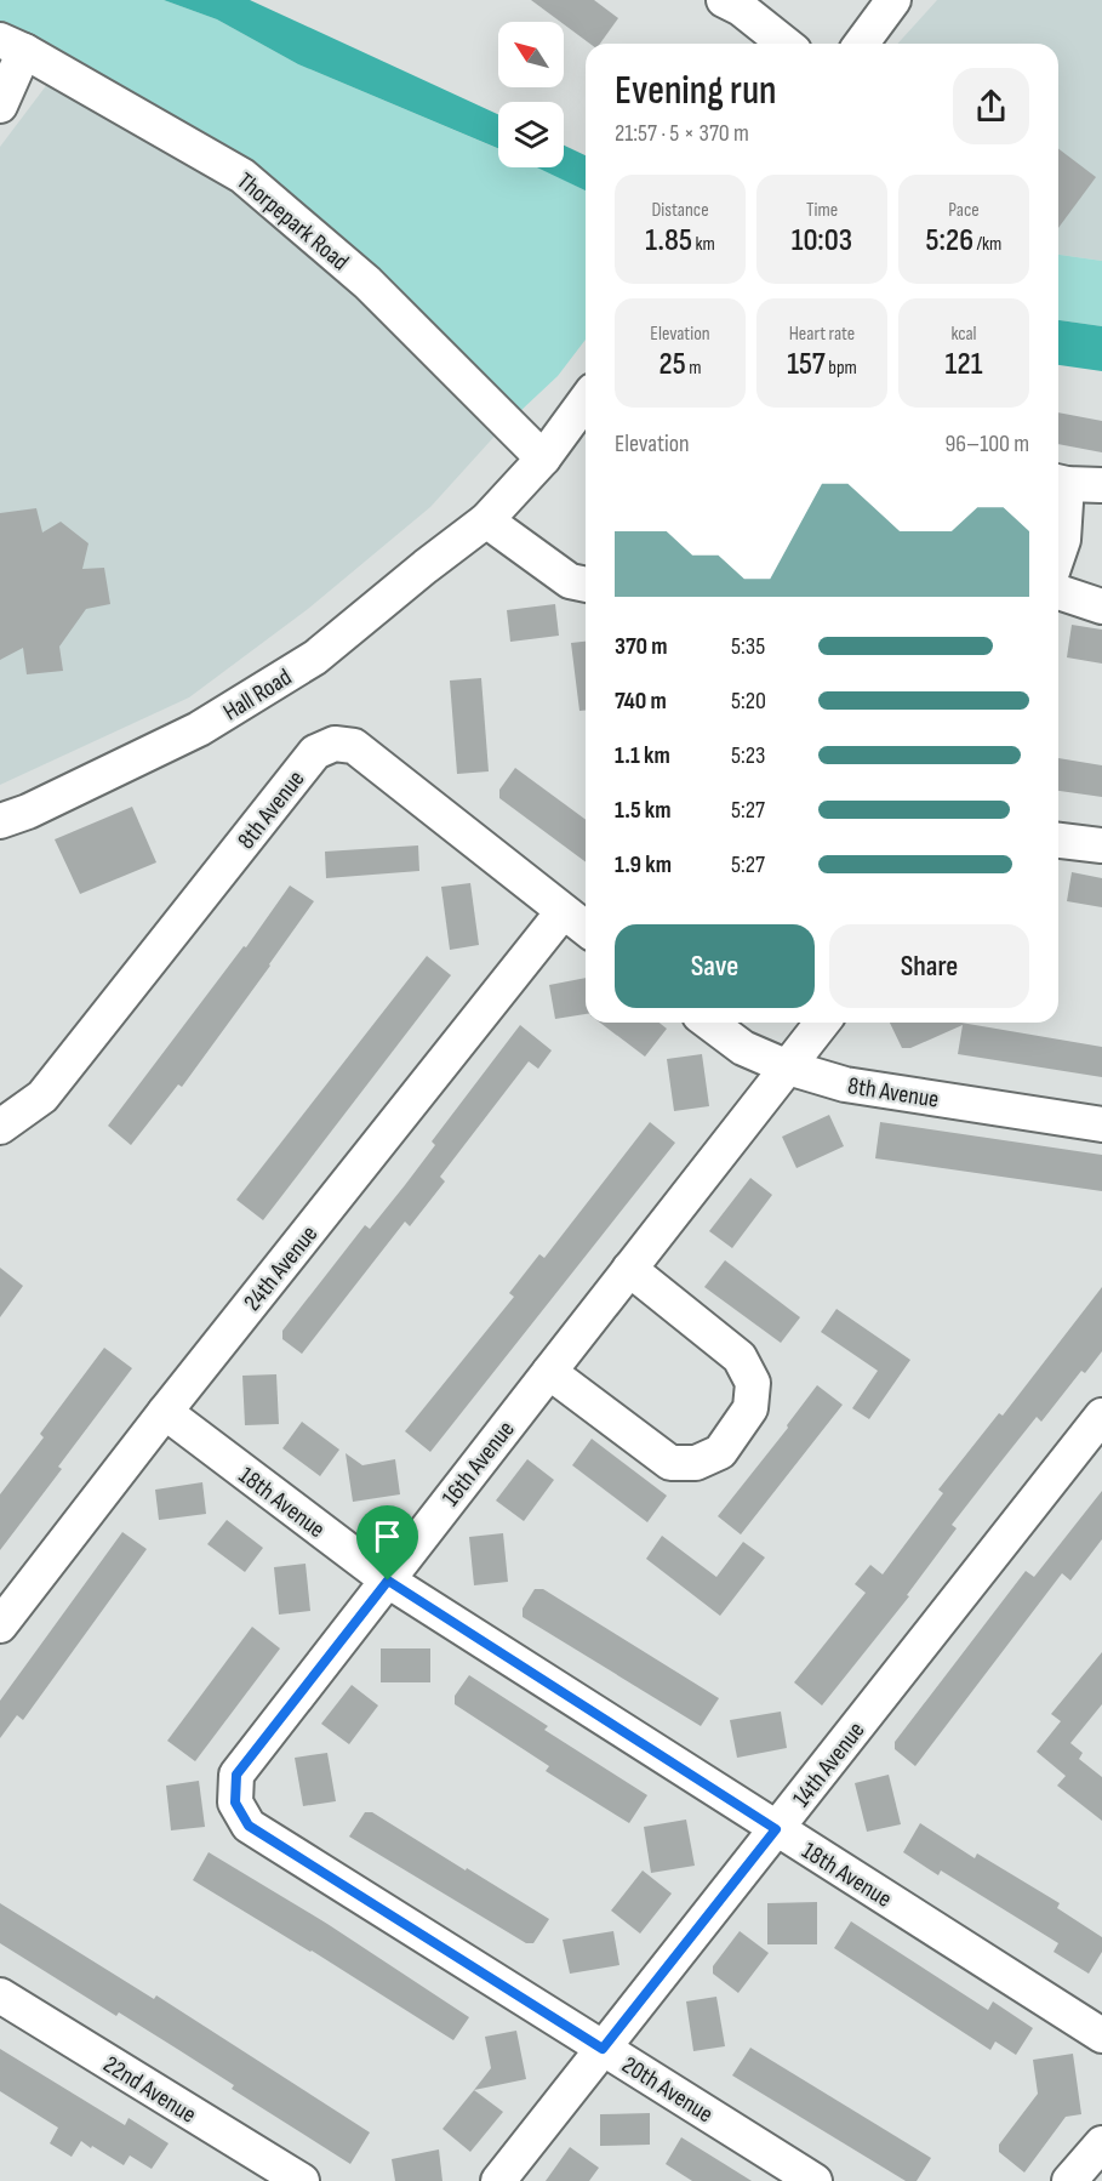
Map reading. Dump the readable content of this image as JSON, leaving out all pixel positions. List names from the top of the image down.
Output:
{
  "streets": {
    "street": [
      "Thorpepark Road",
      "Hall Road",
      "8th Avenue",
      "24th Avenue",
      "16th Avenue",
      "18th Avenue",
      "14th Avenue",
      "22nd Avenue",
      "20th Avenue"
    ]
  },
  "crossings": [
    ["Thorpepark Road", "Hall Road"],
    ["8th Avenue", "24th Avenue"],
    ["8th Avenue", "16th Avenue"],
    ["24th Avenue", "18th Avenue"],
    ["16th Avenue", "18th Avenue"],
    ["16th Avenue", "20th Avenue"],
    ["18th Avenue", "14th Avenue"],
    ["14th Avenue", "20th Avenue"]
  ],
  "north": "top left",
  "page": {
    "heading": ["Evening run", "21:57 · 5 × 370 m"],
    "stats": [
      ["Distance", "1.85 km"],
      ["Time", "10:03"],
      ["Pace", "5:26 /km"],
      ["Elevation", "25 m"],
      ["Heart rate", "157 bpm"],
      ["kcal", "121"]
    ],
    "chart": ["Elevation", "96–100 m"],
    "list": [
      {
        "name": "370 m",
        "note": "5:35"
      },
      {
        "name": "740 m",
        "note": "5:20"
      },
      {
        "name": "1.1 km",
        "note": "5:23"
      },
      {
        "name": "1.5 km",
        "note": "5:27"
      },
      {
        "name": "1.9 km",
        "note": "5:27"
      }
    ],
    "buttons": ["Save", "Share"]
  }
}
